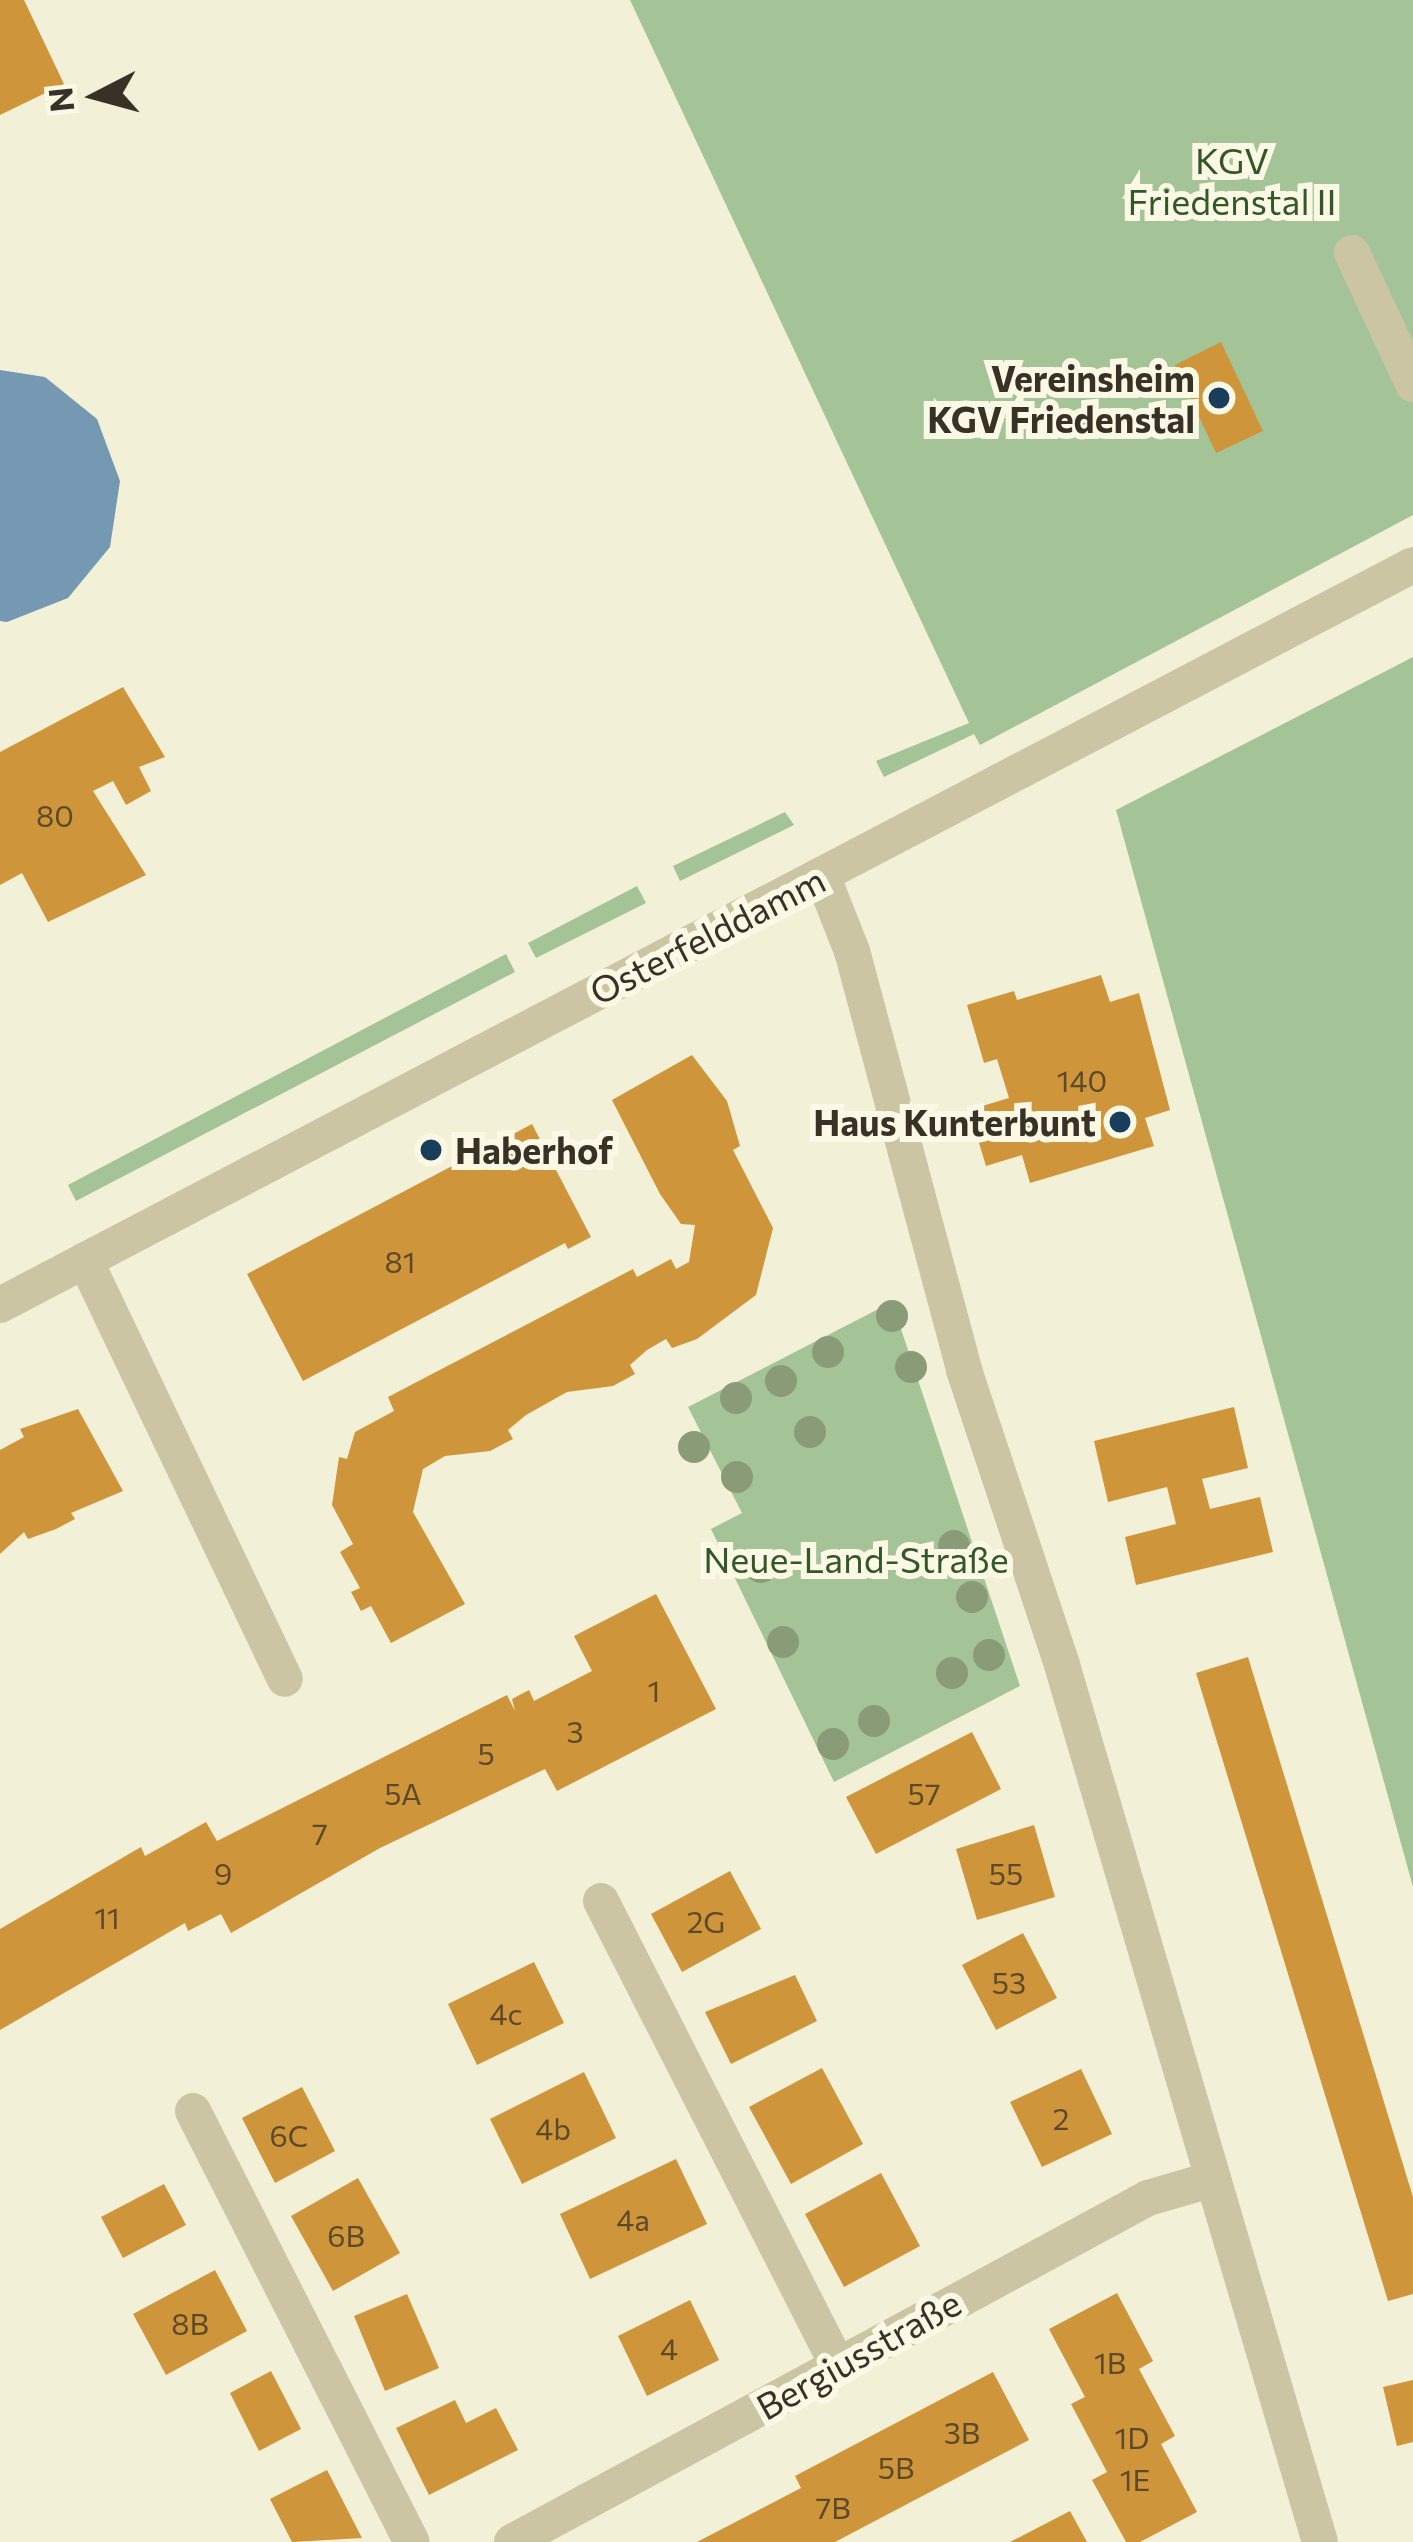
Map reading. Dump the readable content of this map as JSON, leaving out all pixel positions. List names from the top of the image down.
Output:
{
  "streets": {
    "street": ["Osterfelddamm", "Bergiusstraße"]
  },
  "parks": ["KGV Friedenstal II", "Neue-Land-Straße"],
  "places": ["Vereinsheim KGV Friedenstal", "Haus Kunterbunt", "Haberhof"],
  "house_numbers": [
    "80",
    "140",
    "81",
    "1",
    "3",
    "5",
    "5A",
    "57",
    "7",
    "9",
    "55",
    "11",
    "2G",
    "53",
    "4c",
    "2",
    "4b",
    "6C",
    "4a",
    "6B",
    "8B",
    "4",
    "1B",
    "3B",
    "1D",
    "5B",
    "1E",
    "7B"
  ],
  "north": "left"
}
